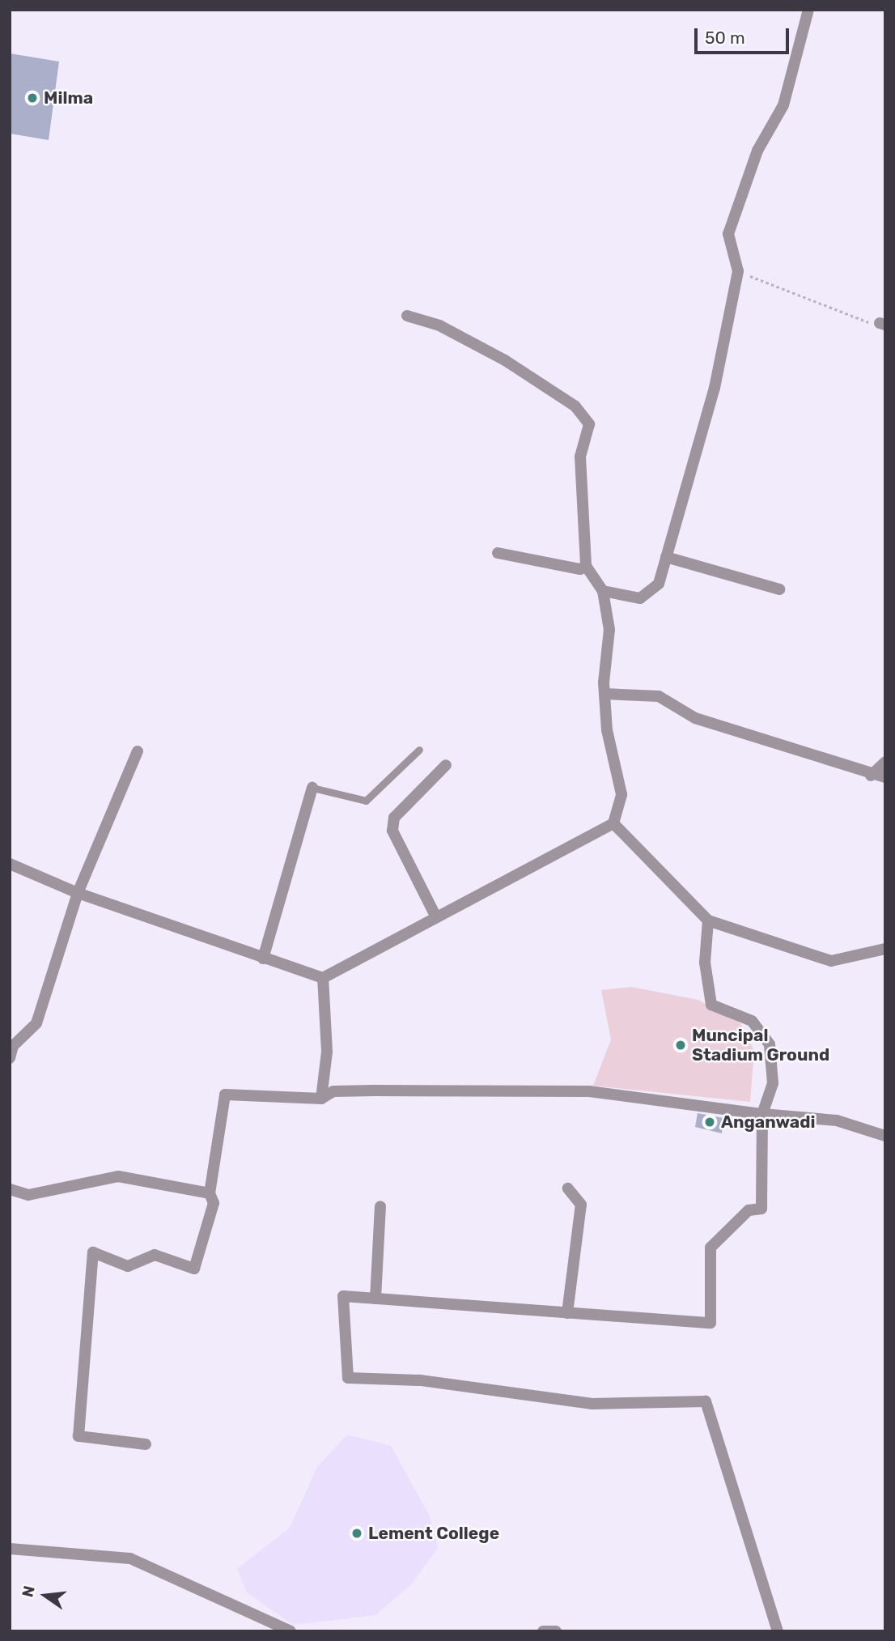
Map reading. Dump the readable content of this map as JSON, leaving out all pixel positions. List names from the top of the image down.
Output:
{
  "places": [
    "Milma",
    "Muncipal Stadium Ground",
    "Anganwadi",
    "Lement College"
  ],
  "scale_bar": "50 m",
  "north": "left"
}
